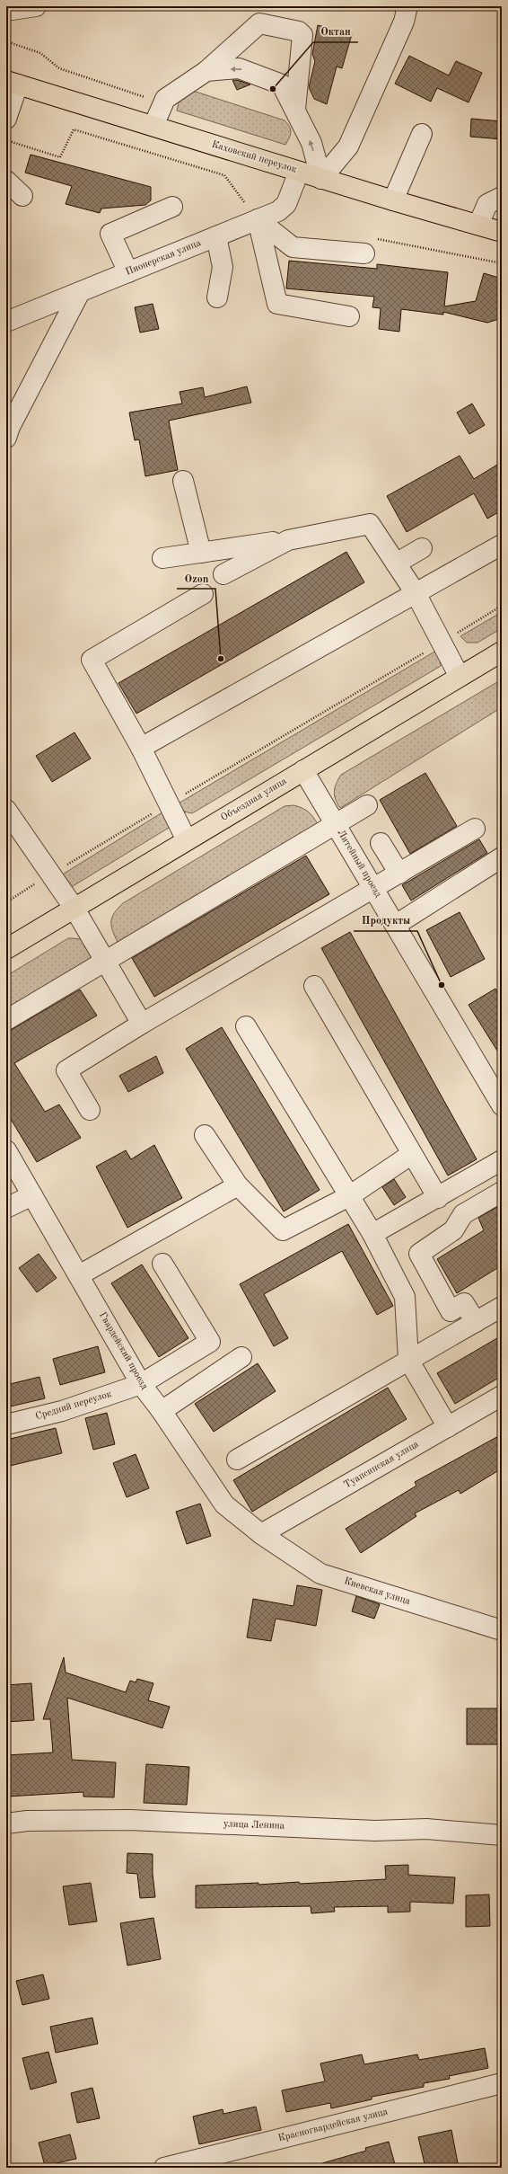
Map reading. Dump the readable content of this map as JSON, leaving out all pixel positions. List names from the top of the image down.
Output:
{
  "streets": {
    "main road": ["Каховский переулок", "Объездная улица"],
    "street": [
      "Пионерская улица",
      "Литейный проезд",
      "Гвардейский проезд",
      "Средний переулок",
      "Туапсинская улица",
      "Киевская улица",
      "улица Ленина",
      "Красногвардейская улица"
    ]
  },
  "crossings": [
    ["Каховский переулок", "Пионерская улица"],
    ["Объездная улица", "Литейный проезд"],
    ["Гвардейский проезд", "Средний переулок"],
    ["Гвардейский проезд", "Туапсинская улица"],
    ["Гвардейский проезд", "Киевская улица"],
    ["Туапсинская улица", "Киевская улица"]
  ],
  "places": ["Октан", "Ozon", "Продукты"]
}
